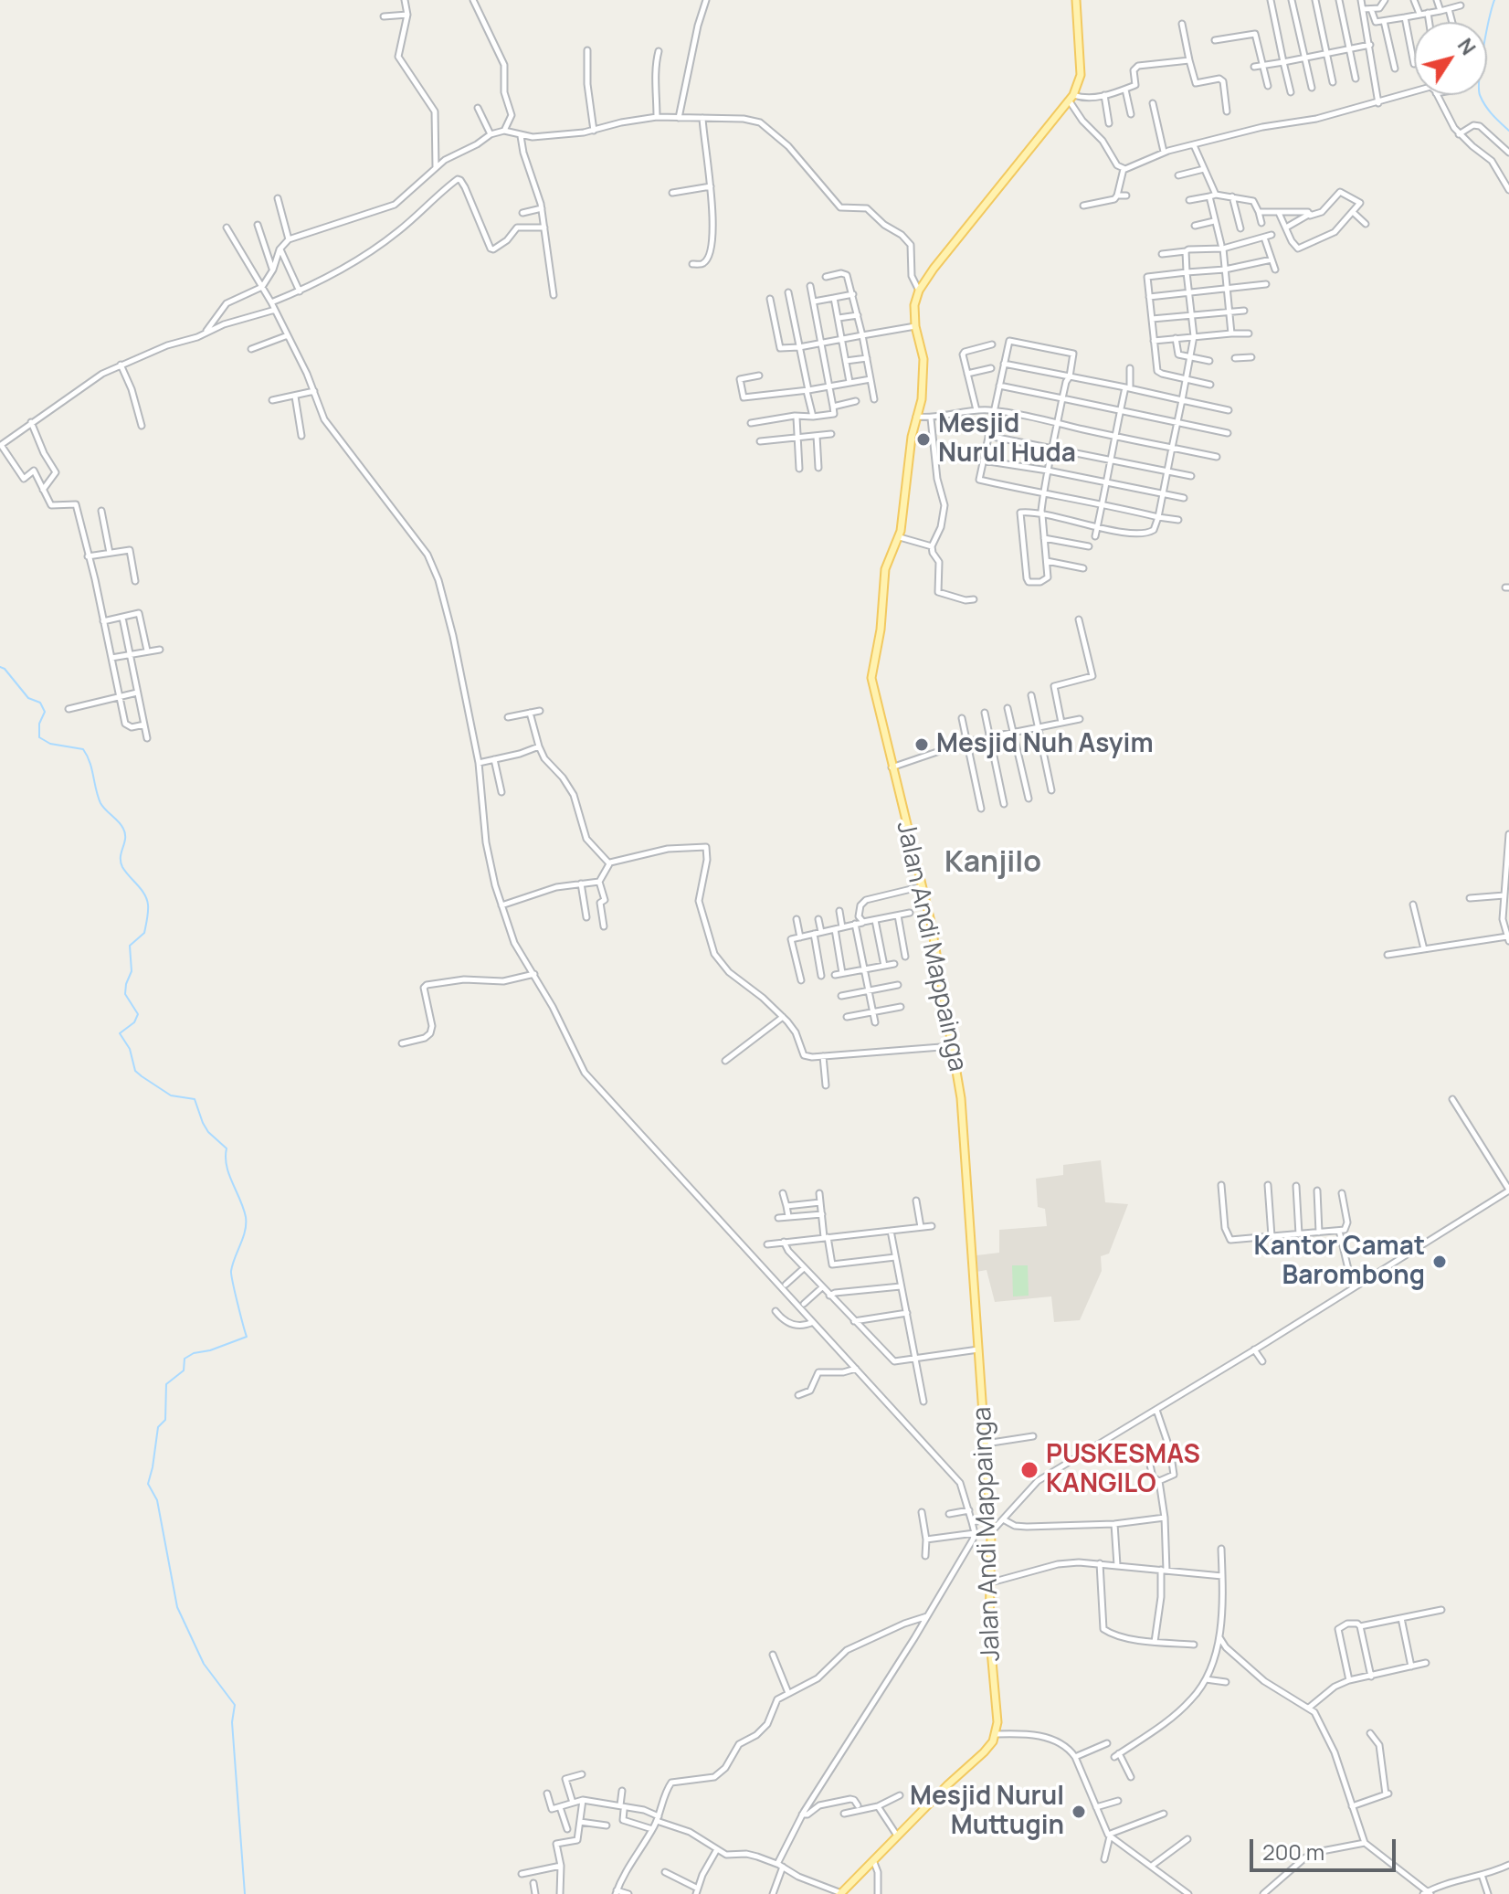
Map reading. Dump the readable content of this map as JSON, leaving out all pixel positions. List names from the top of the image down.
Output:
{
  "streets": {
    "main road": ["Jalan Andi Mappainga"]
  },
  "districts": ["Kanjilo"],
  "places": [
    "Mesjid Nurul Huda",
    "Mesjid Nuh Asyim",
    "Kantor Camat Barombong",
    "PUSKESMAS KANGILO",
    "Mesjid Nurul Muttugin"
  ],
  "scale_bar": "200 m",
  "north": "top right"
}
